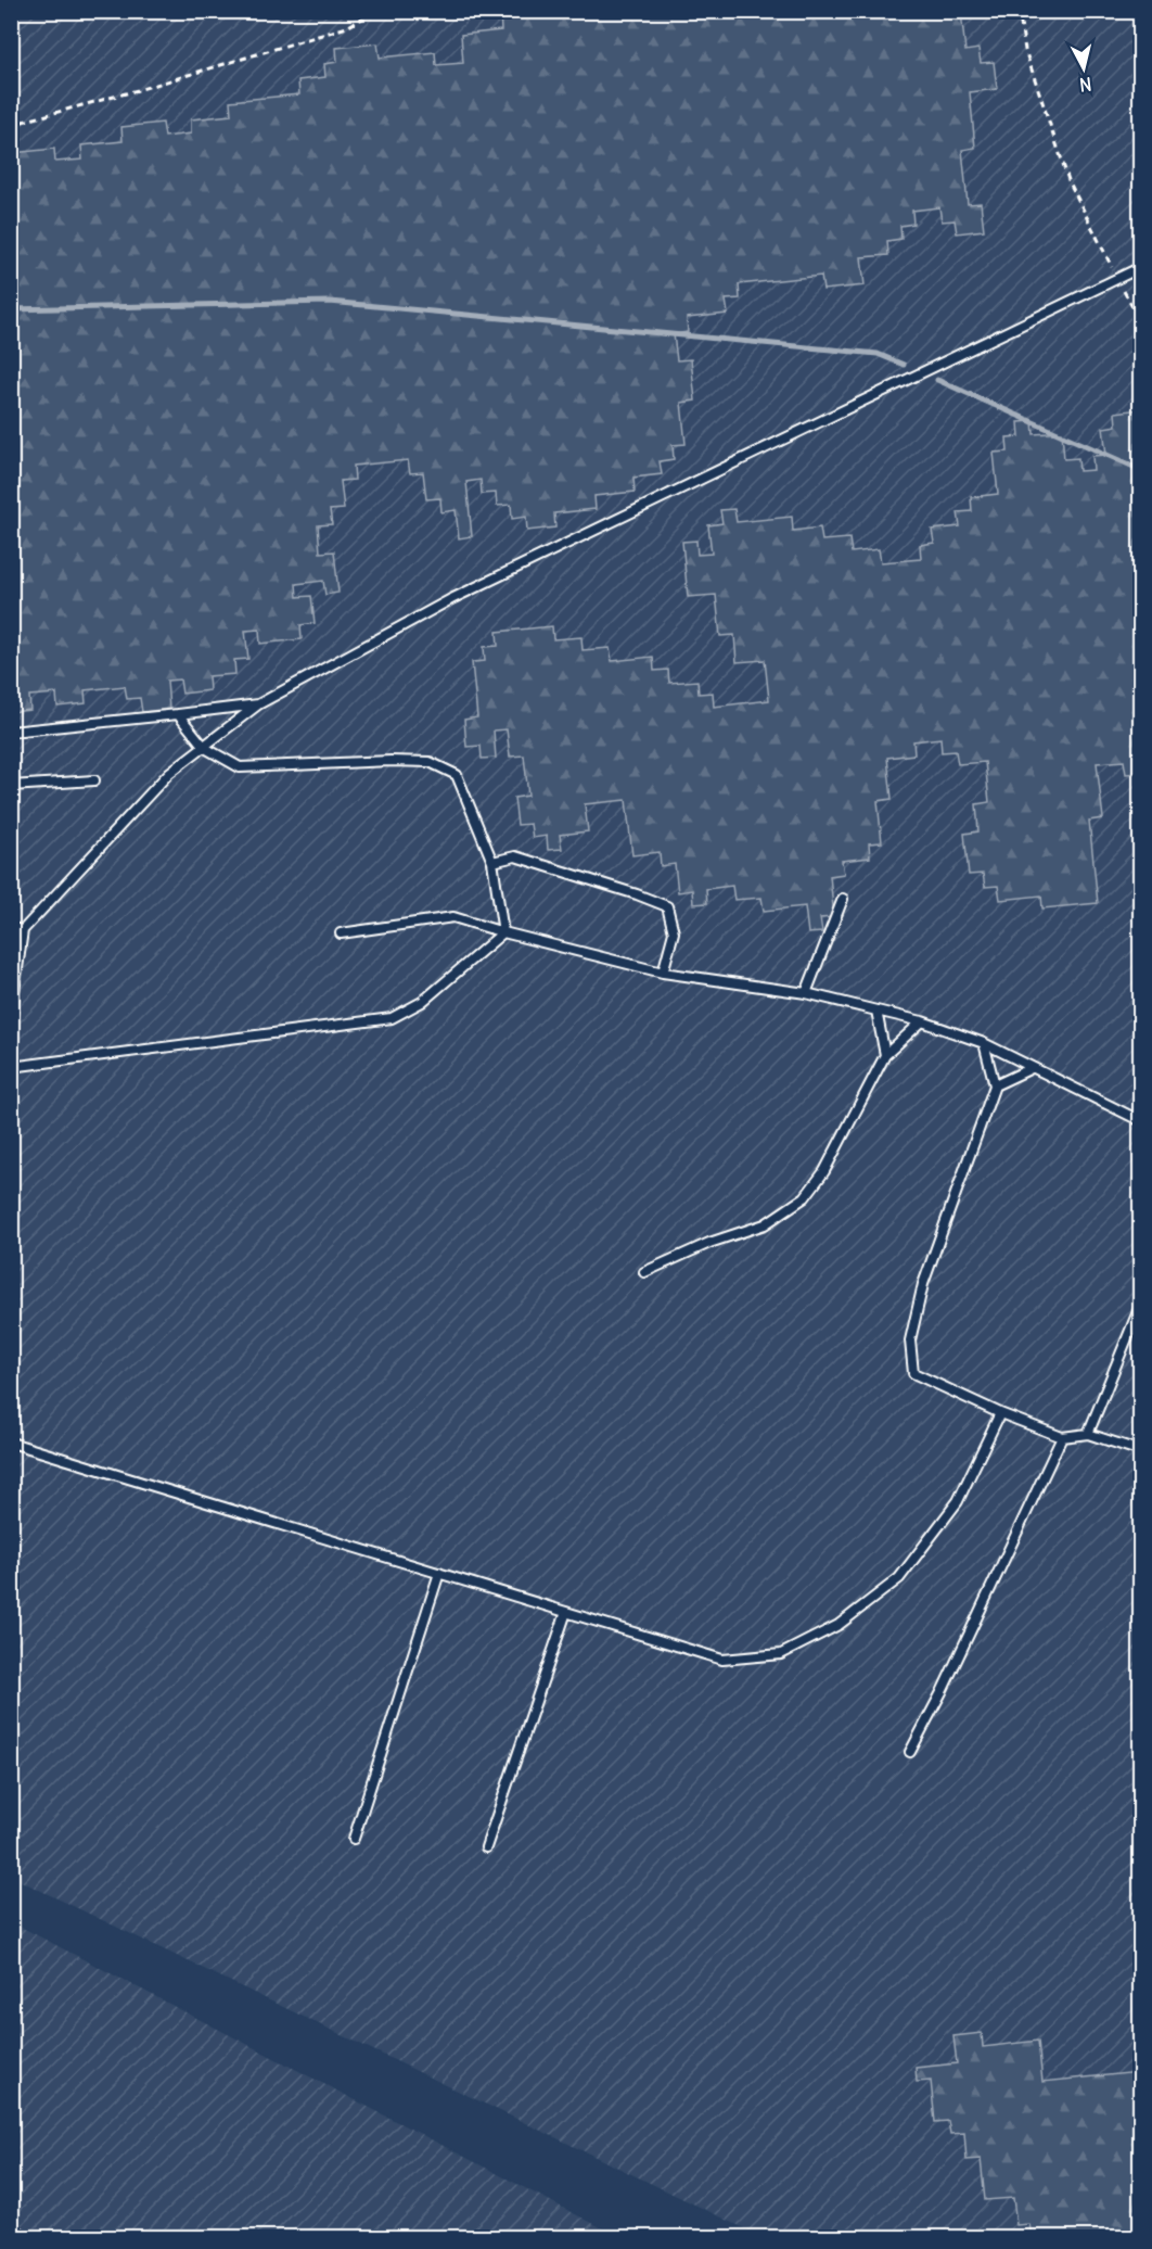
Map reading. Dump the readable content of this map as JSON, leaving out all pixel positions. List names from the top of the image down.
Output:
{
  "north": "bottom"
}
